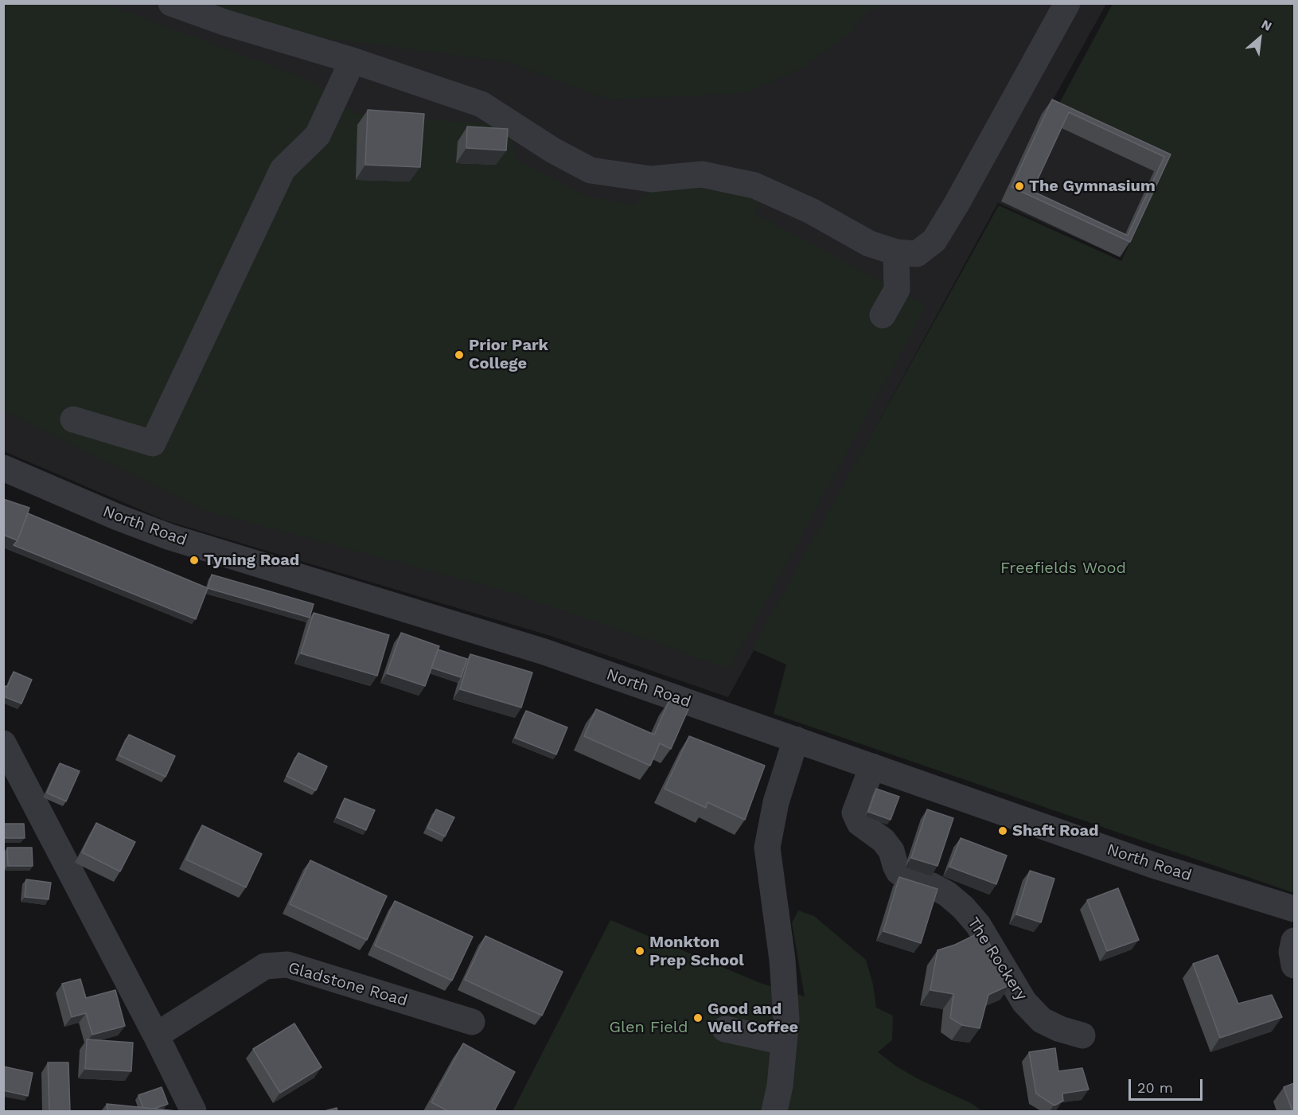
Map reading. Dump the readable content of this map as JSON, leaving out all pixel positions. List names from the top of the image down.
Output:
{
  "streets": {
    "street": ["North Road", "The Rockery", "Gladstone Road"]
  },
  "crossings": [
    ["North Road", "The Rockery"]
  ],
  "parks": ["Freefields Wood", "Glen Field"],
  "places": [
    "The Gymnasium",
    "Prior Park College",
    "Tyning Road",
    "Shaft Road",
    "Monkton Prep School",
    "Good and Well Coffee"
  ],
  "scale_bar": "20 m",
  "north": "top right"
}
